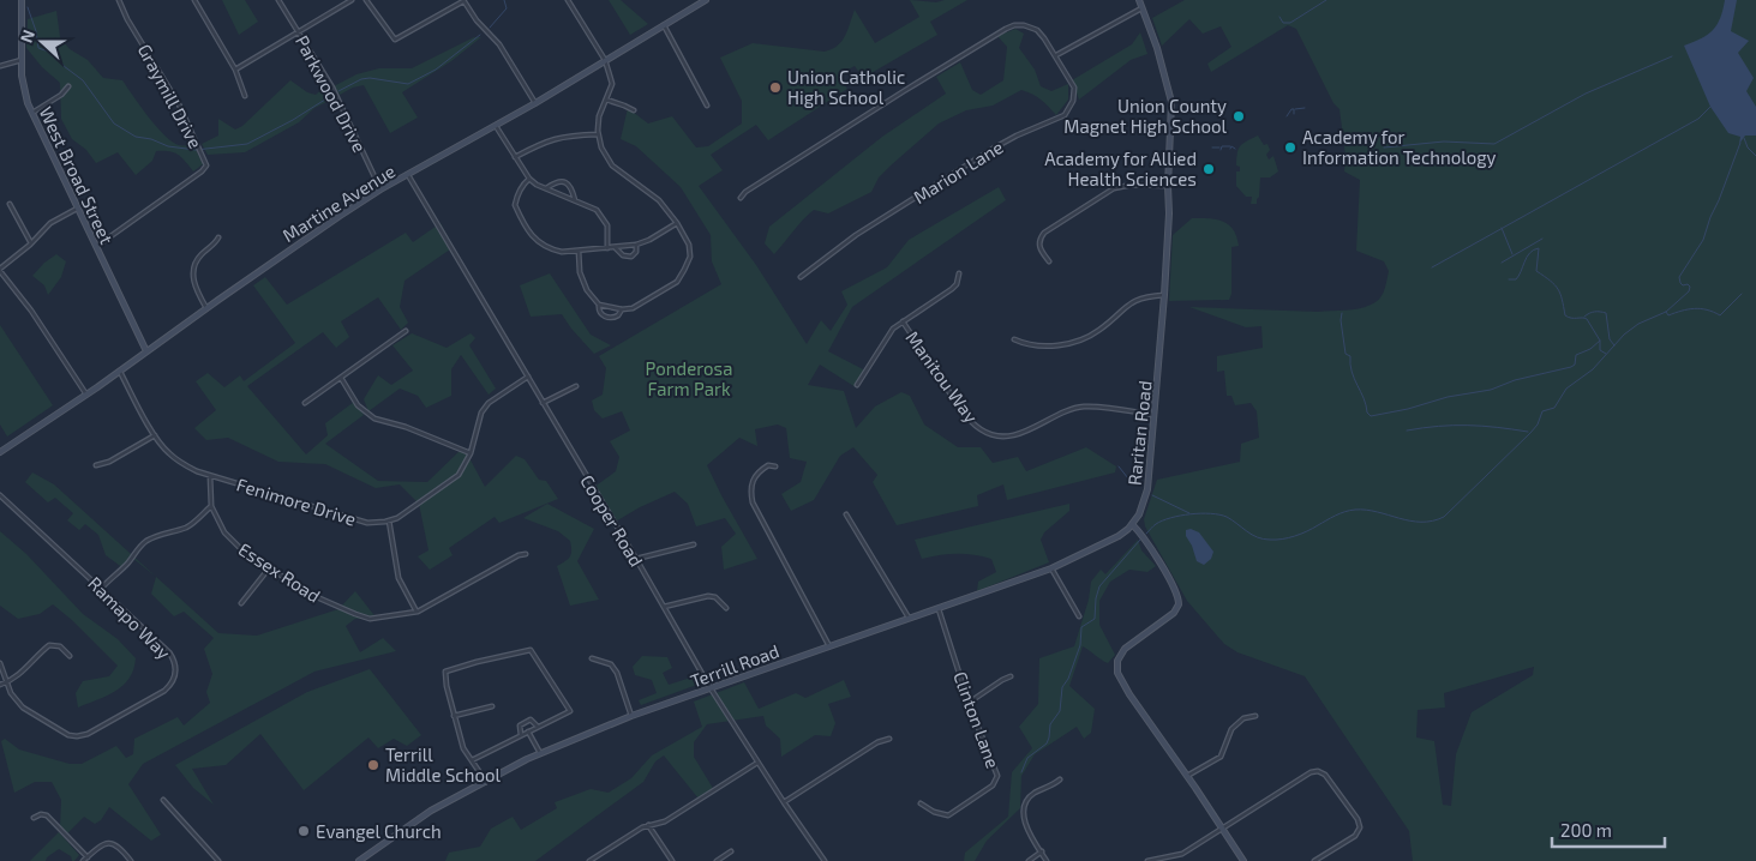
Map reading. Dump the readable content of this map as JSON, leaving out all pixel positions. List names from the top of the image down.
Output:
{
  "streets": {
    "street": [
      "Parkwood Drive",
      "Graymill Drive",
      "Marion Lane",
      "West Broad Street",
      "Martine Avenue",
      "Manitou Way",
      "Raritan Road",
      "Fenimore Drive",
      "Cooper Road",
      "Essex Road",
      "Ramapo Way",
      "Terrill Road",
      "Clinton Lane"
    ]
  },
  "crossings": [
    ["Parkwood Drive", "Martine Avenue"],
    ["Graymill Drive", "West Broad Street"],
    ["West Broad Street", "Martine Avenue"],
    ["Martine Avenue", "Fenimore Drive"],
    ["Martine Avenue", "Cooper Road"],
    ["Manitou Way", "Raritan Road"],
    ["Raritan Road", "Terrill Road"],
    ["Fenimore Drive", "Cooper Road"],
    ["Fenimore Drive", "Essex Road"],
    ["Cooper Road", "Terrill Road"],
    ["Terrill Road", "Clinton Lane"]
  ],
  "parks": ["Ponderosa Farm Park"],
  "places": [
    "Union Catholic High School",
    "Union County Magnet High School",
    "Academy for Information Technology",
    "Academy for Allied Health Sciences",
    "Terrill Middle School",
    "Evangel Church"
  ],
  "scale_bar": "200 m",
  "north": "left"
}
